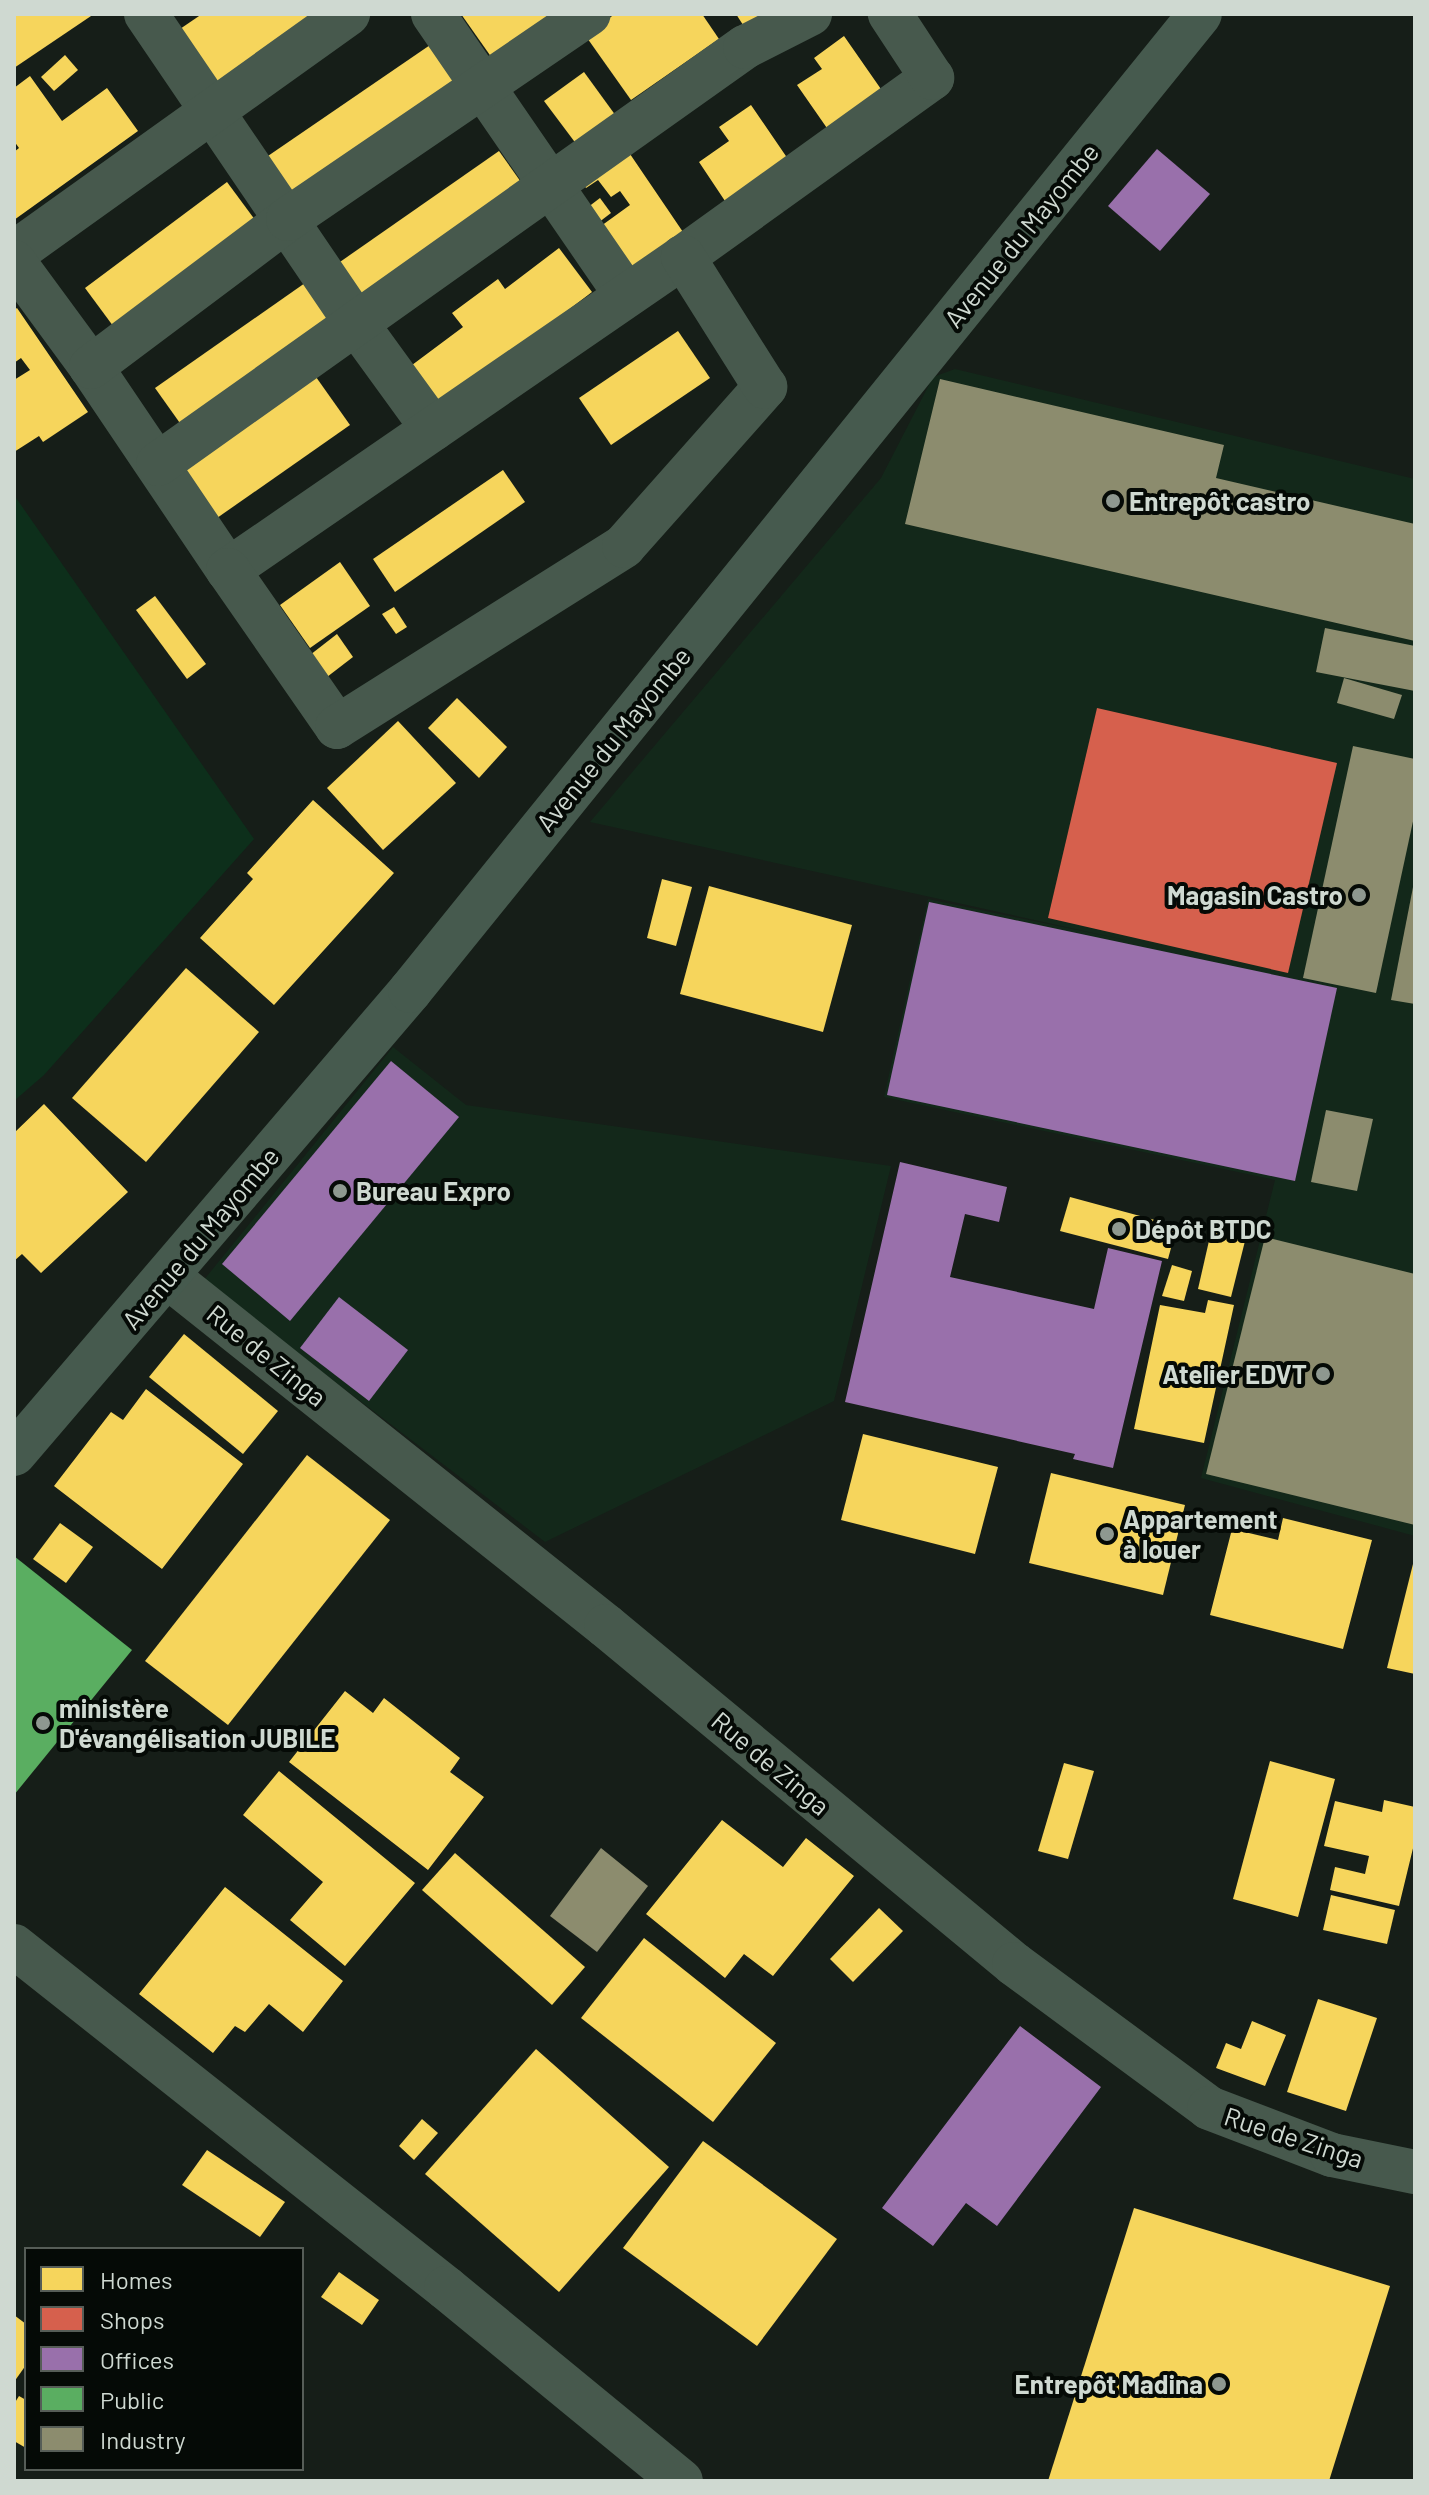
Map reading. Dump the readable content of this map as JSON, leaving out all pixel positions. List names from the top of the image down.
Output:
{
  "streets": {
    "street": ["Avenue du Mayombe", "Rue de Zinga"]
  },
  "crossings": [
    ["Avenue du Mayombe", "Rue de Zinga"]
  ],
  "places": [
    "Entrepôt castro",
    "Magasin Castro",
    "Bureau Expro",
    "Dépôt BTDC",
    "Atelier EDVT",
    "Appartement à louer",
    "ministère D'évangélisation JUBILE",
    "Entrepôt Madina"
  ],
  "legend": [
    "Homes",
    "Shops",
    "Offices",
    "Public",
    "Industry"
  ]
}
